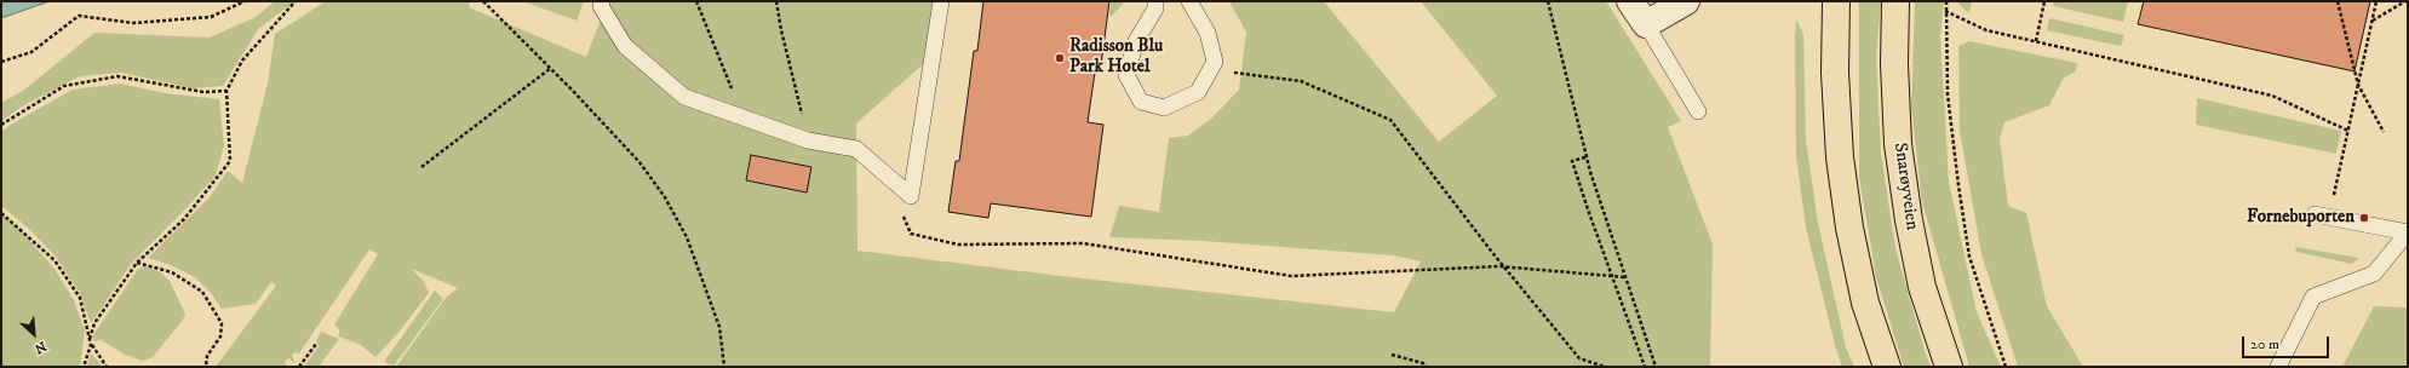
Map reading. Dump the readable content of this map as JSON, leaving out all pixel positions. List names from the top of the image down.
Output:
{
  "streets": {
    "main road": ["Snarøyveien"]
  },
  "places": ["Radisson Blu Park Hotel", "Fornebuporten"],
  "scale_bar": "20 m",
  "north": "bottom right"
}
